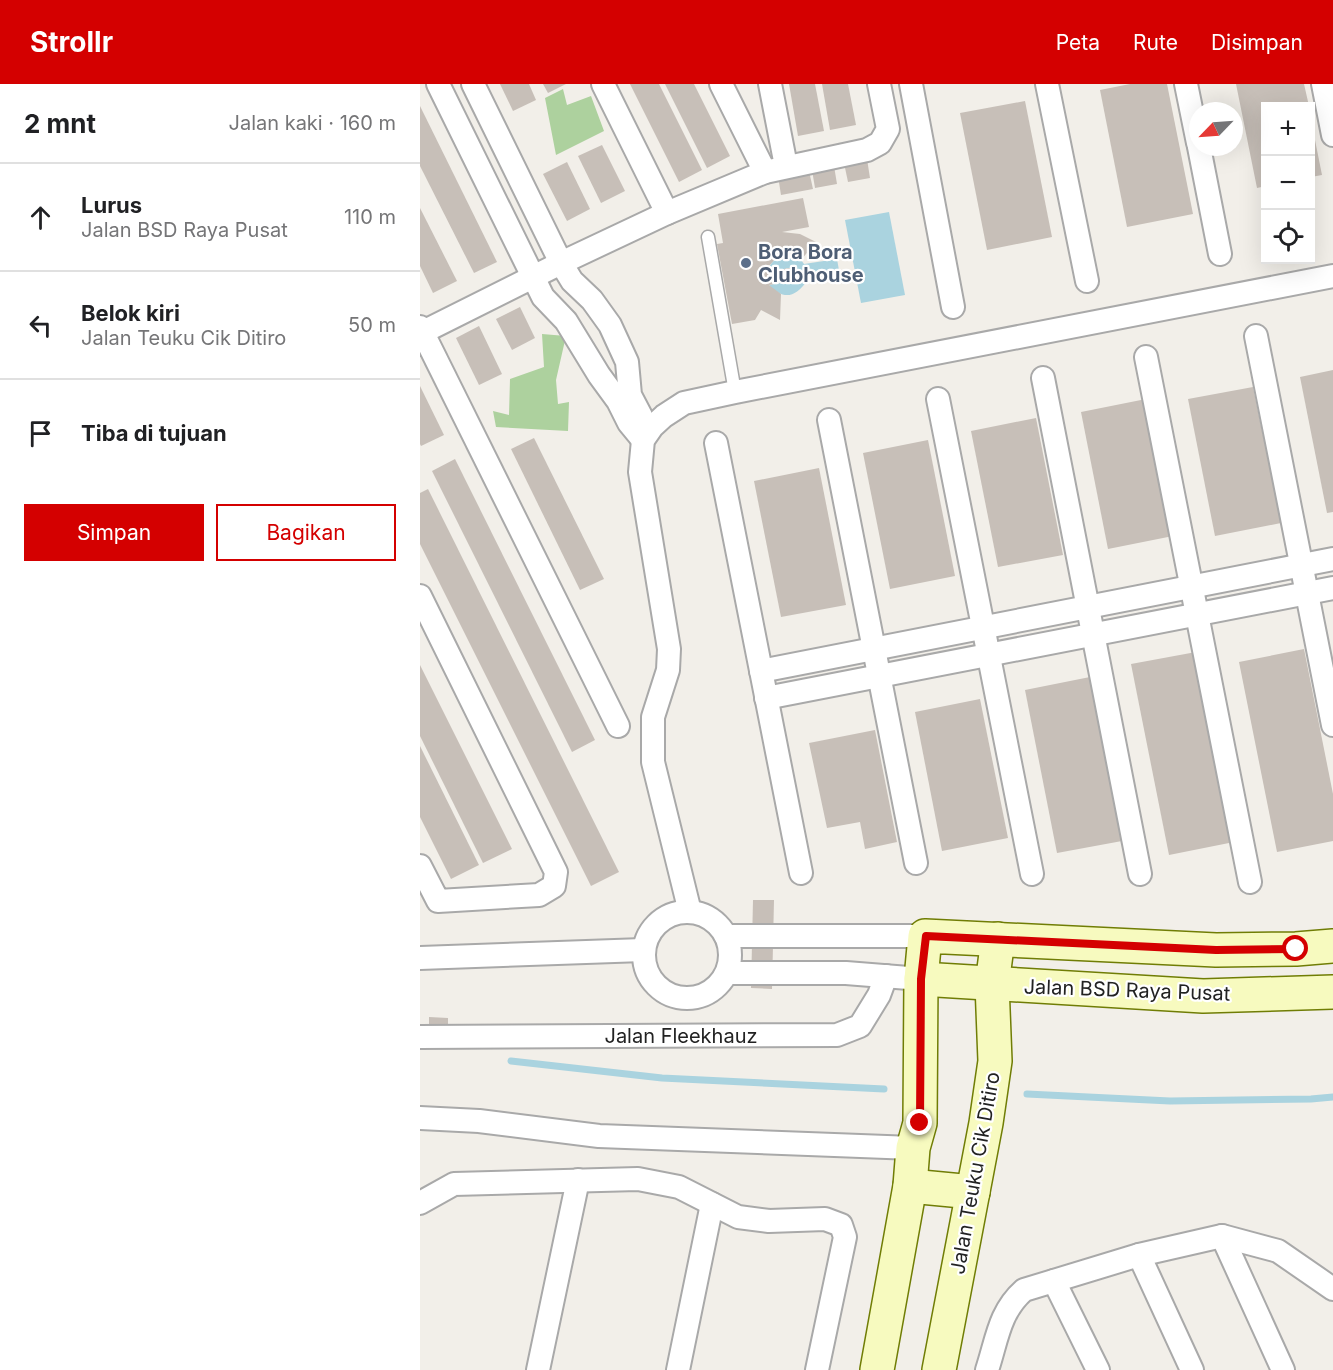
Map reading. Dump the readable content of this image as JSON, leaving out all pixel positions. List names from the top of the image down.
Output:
{
  "streets": {
    "main road": ["Jalan BSD Raya Pusat", "Jalan Teuku Cik Ditiro"],
    "street": ["Jalan Fleekhauz"]
  },
  "crossings": [
    ["Jalan BSD Raya Pusat", "Jalan Teuku Cik Ditiro"]
  ],
  "places": ["Bora Bora Clubhouse"],
  "north": "bottom left",
  "page": {
    "header": "Strollr",
    "nav": ["Peta", "Rute", "Disimpan"],
    "heading": ["2 mnt", "Jalan kaki · 160 m"],
    "map_buttons": ["+", "−"],
    "list": [
      ["Lurus", "Jalan BSD Raya Pusat", "110 m"],
      ["Belok kiri", "Jalan Teuku Cik Ditiro", "50 m"],
      "Tiba di tujuan"
    ],
    "buttons": ["Simpan", "Bagikan"]
  }
}
